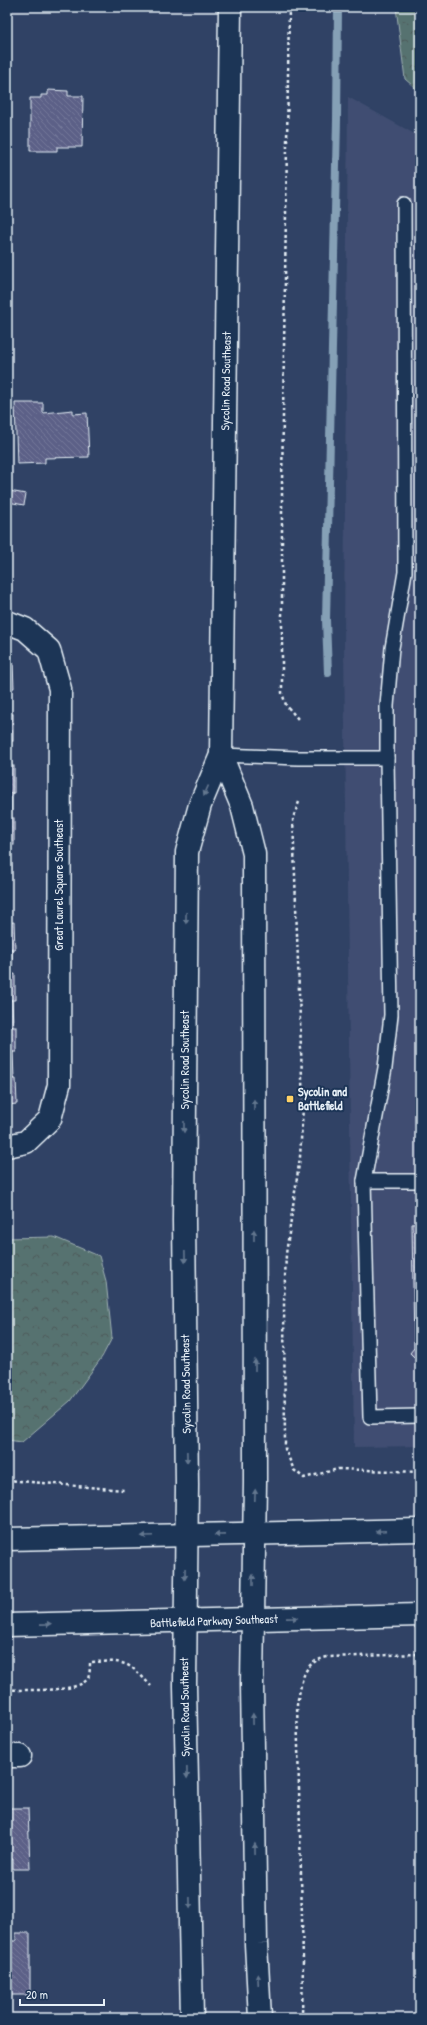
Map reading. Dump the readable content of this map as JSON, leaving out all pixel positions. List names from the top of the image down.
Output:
{
  "streets": {
    "main road": ["Sycolin Road Southeast", "Great Laurel Square Southeast", "Battlefield Parkway Southeast"]
  },
  "crossings": [
    ["Sycolin Road Southeast", "Battlefield Parkway Southeast"]
  ],
  "places": {
    "transit": ["Sycolin and Battlefield"]
  },
  "scale_bar": "20 m"
}
